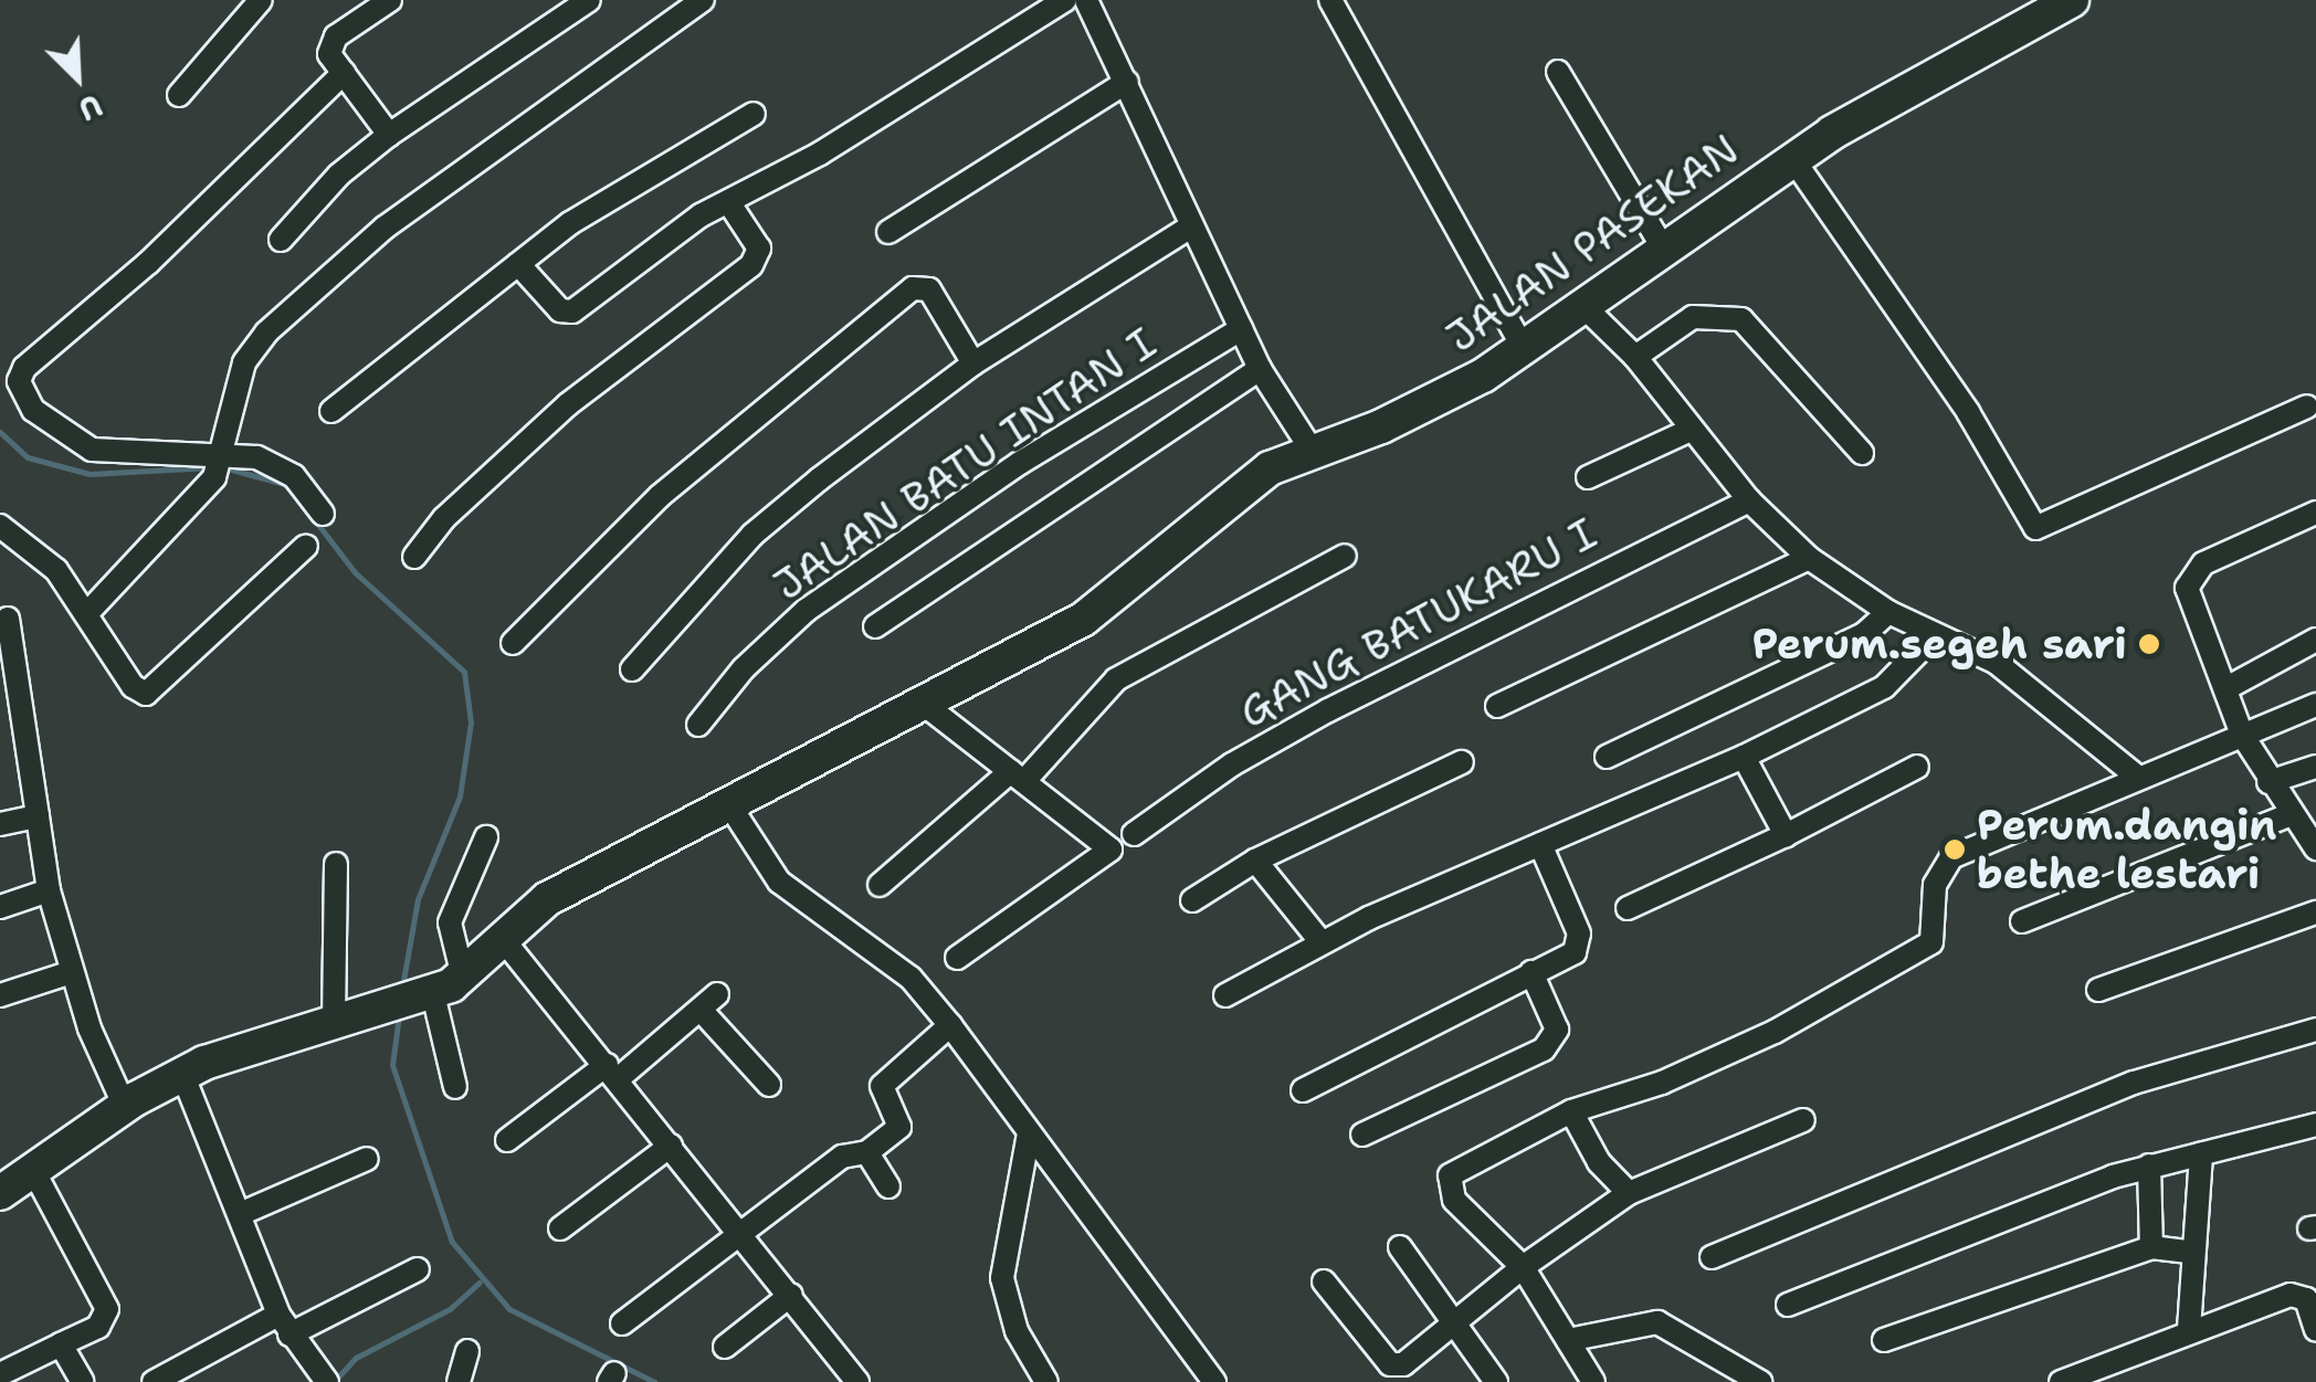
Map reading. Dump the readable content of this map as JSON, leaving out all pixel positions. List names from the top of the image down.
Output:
{
  "streets": {
    "street": ["JALAN PASEKAN", "JALAN BATU INTAN I", "GANG BATUKARU I"]
  },
  "places": ["Perum.segeh sari", "Perum.dangin bethe lestari"],
  "north": "bottom right"
}
